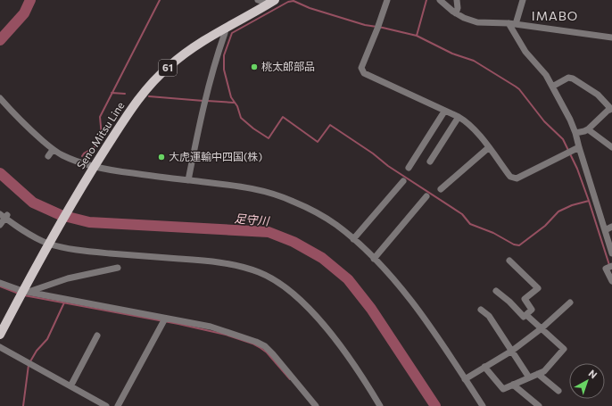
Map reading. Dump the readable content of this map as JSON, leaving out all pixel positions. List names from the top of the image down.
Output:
{
  "streets": {
    "main road": ["61", "Seno Mitsu Line"]
  },
  "districts": ["IMABO"],
  "water": ["足守川"],
  "places": ["桃太郎部品", "大虎運輸中四国(株)"],
  "north": "top right"
}
